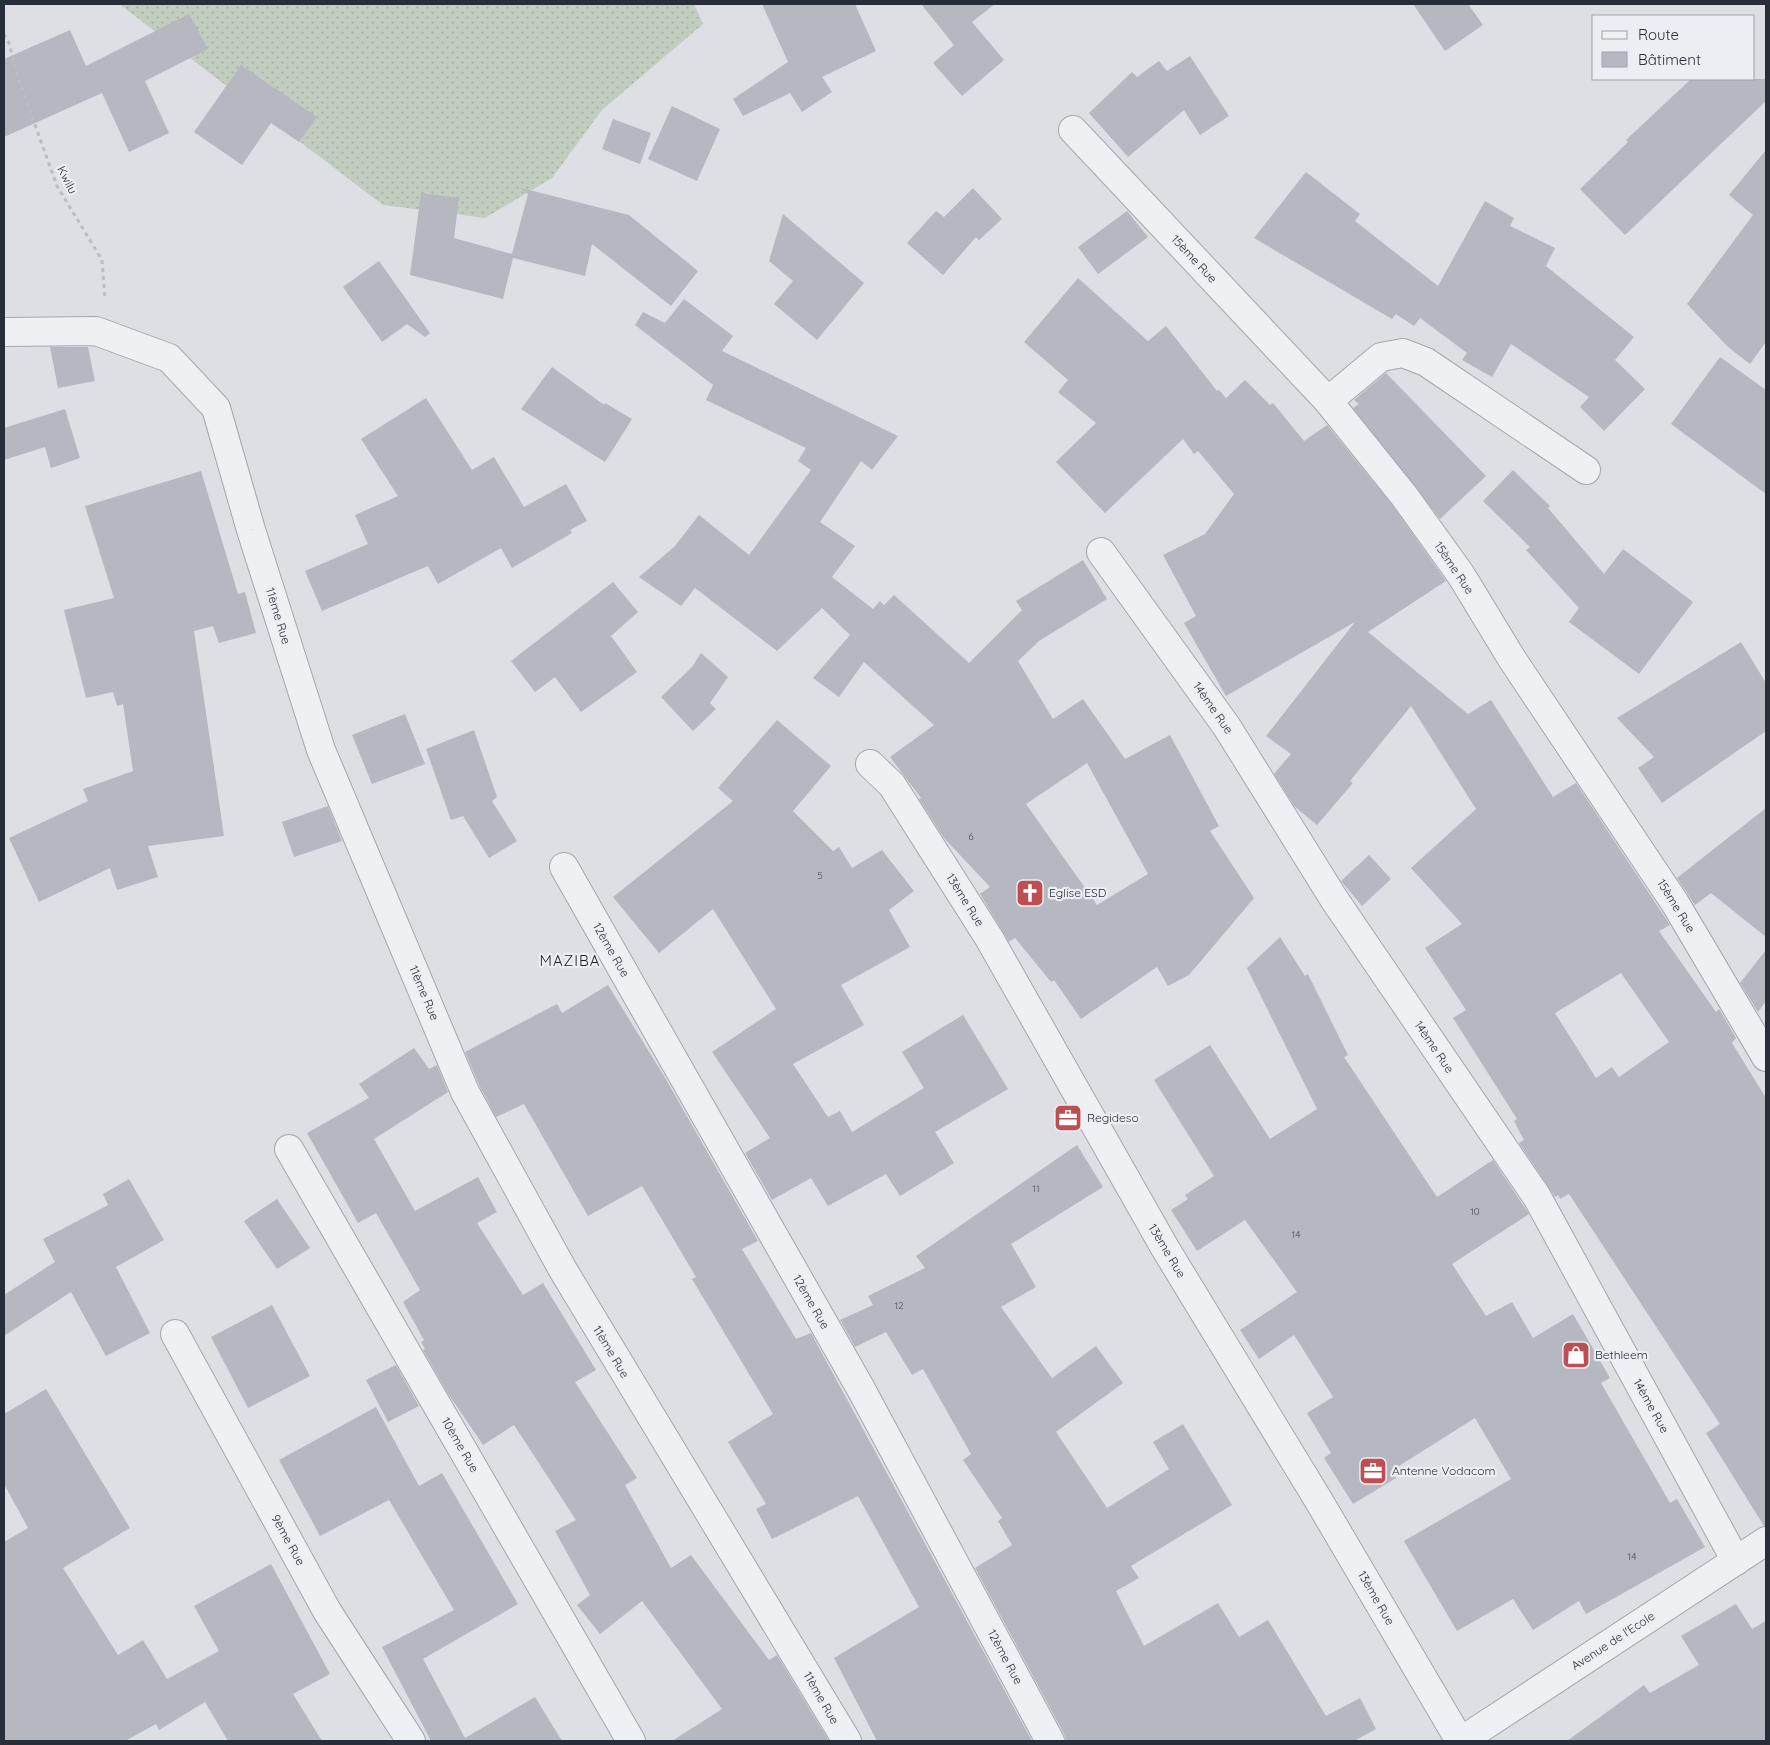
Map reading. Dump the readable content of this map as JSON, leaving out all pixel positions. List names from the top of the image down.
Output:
{
  "streets": {
    "street": [
      "15ème Rue",
      "11ème Rue",
      "14ème Rue",
      "13ème Rue",
      "12ème Rue",
      "10ème Rue",
      "9ème Rue",
      "Avenue de l'Ecole"
    ],
    "path": ["Kwilu"]
  },
  "crossings": [
    ["Kwilu", "11ème Rue"],
    ["14ème Rue", "Avenue de l'Ecole"],
    ["13ème Rue", "Avenue de l'Ecole"]
  ],
  "districts": ["MAZIBA"],
  "places": {
    "church": ["Eglise ESD"],
    "office": ["Regideso", "Antenne Vodacom"],
    "shop": ["Bethleem"]
  },
  "house_numbers": [
    "6",
    "5",
    "11",
    "10",
    "14",
    "12",
    "14"
  ],
  "legend": ["Route", "Bâtiment"]
}
